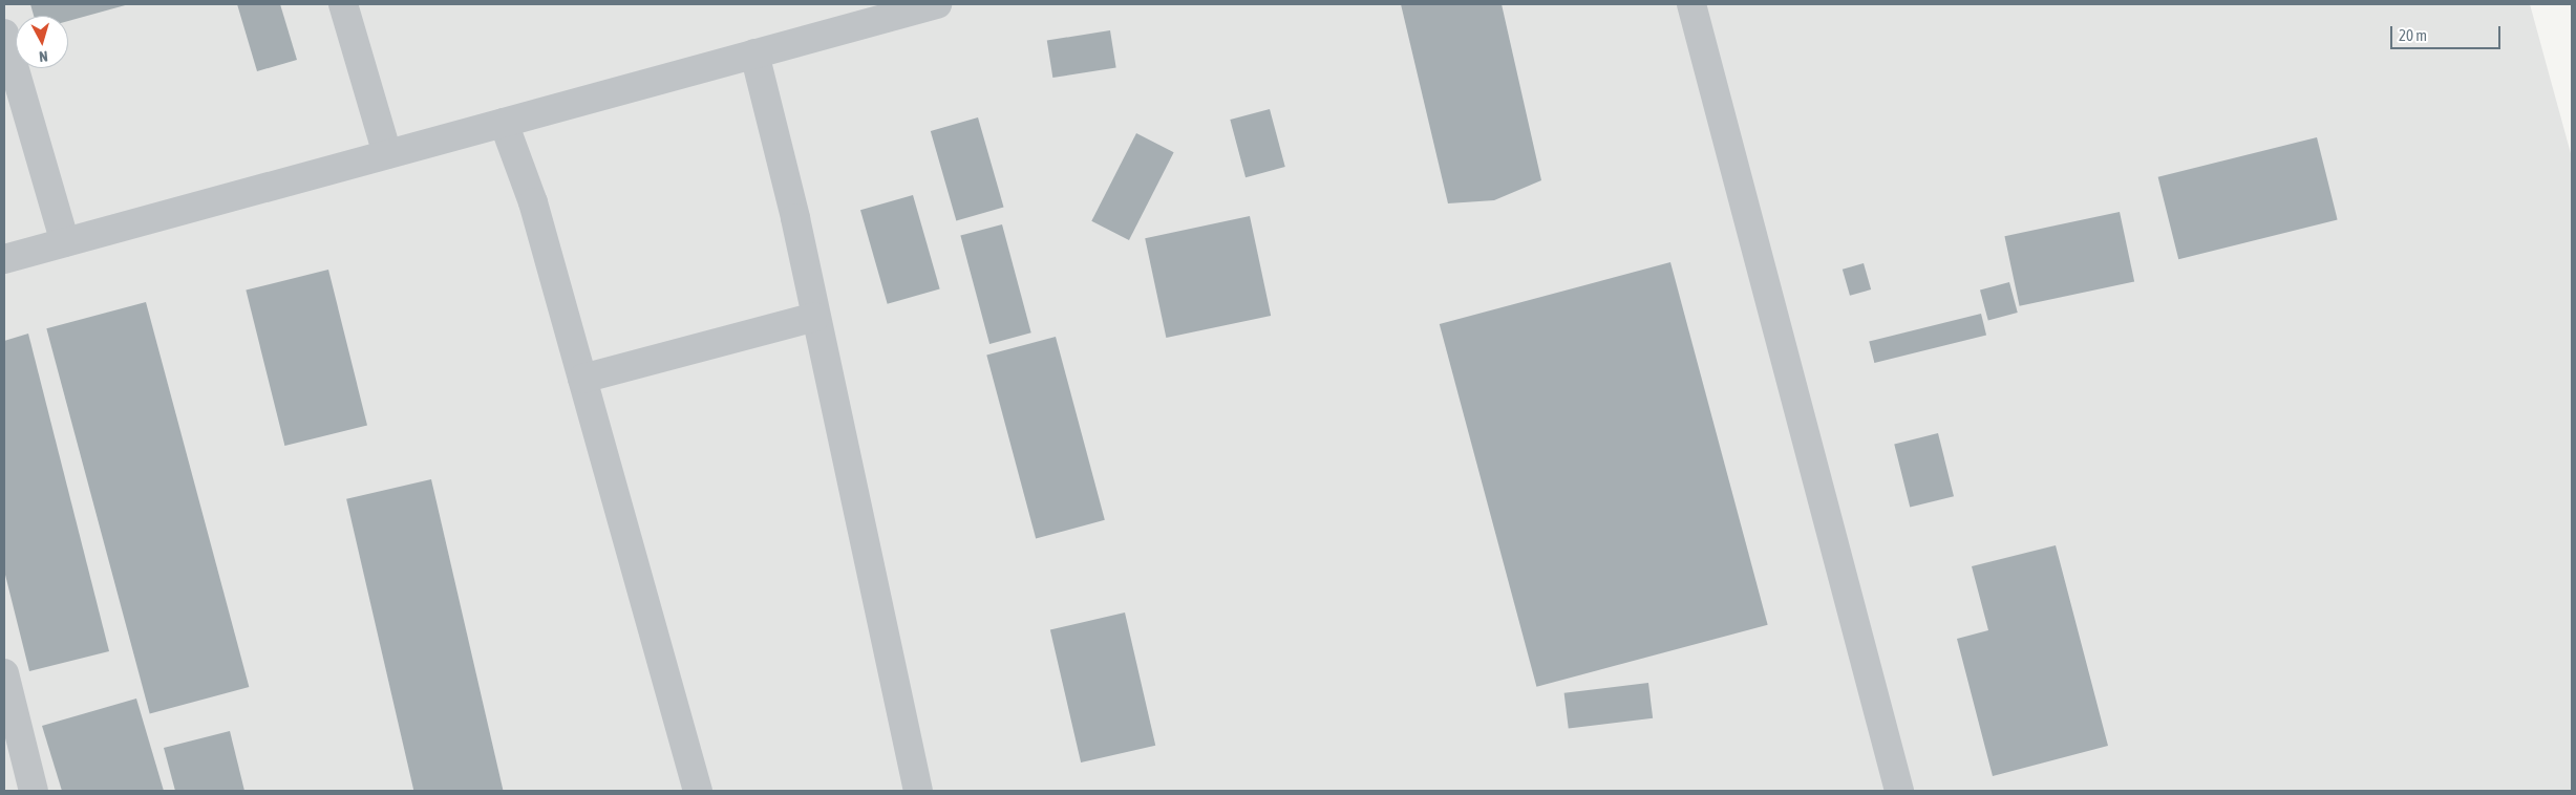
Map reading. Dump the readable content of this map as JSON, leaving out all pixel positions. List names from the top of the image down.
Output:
{
  "scale_bar": "20 m",
  "north": "bottom"
}
